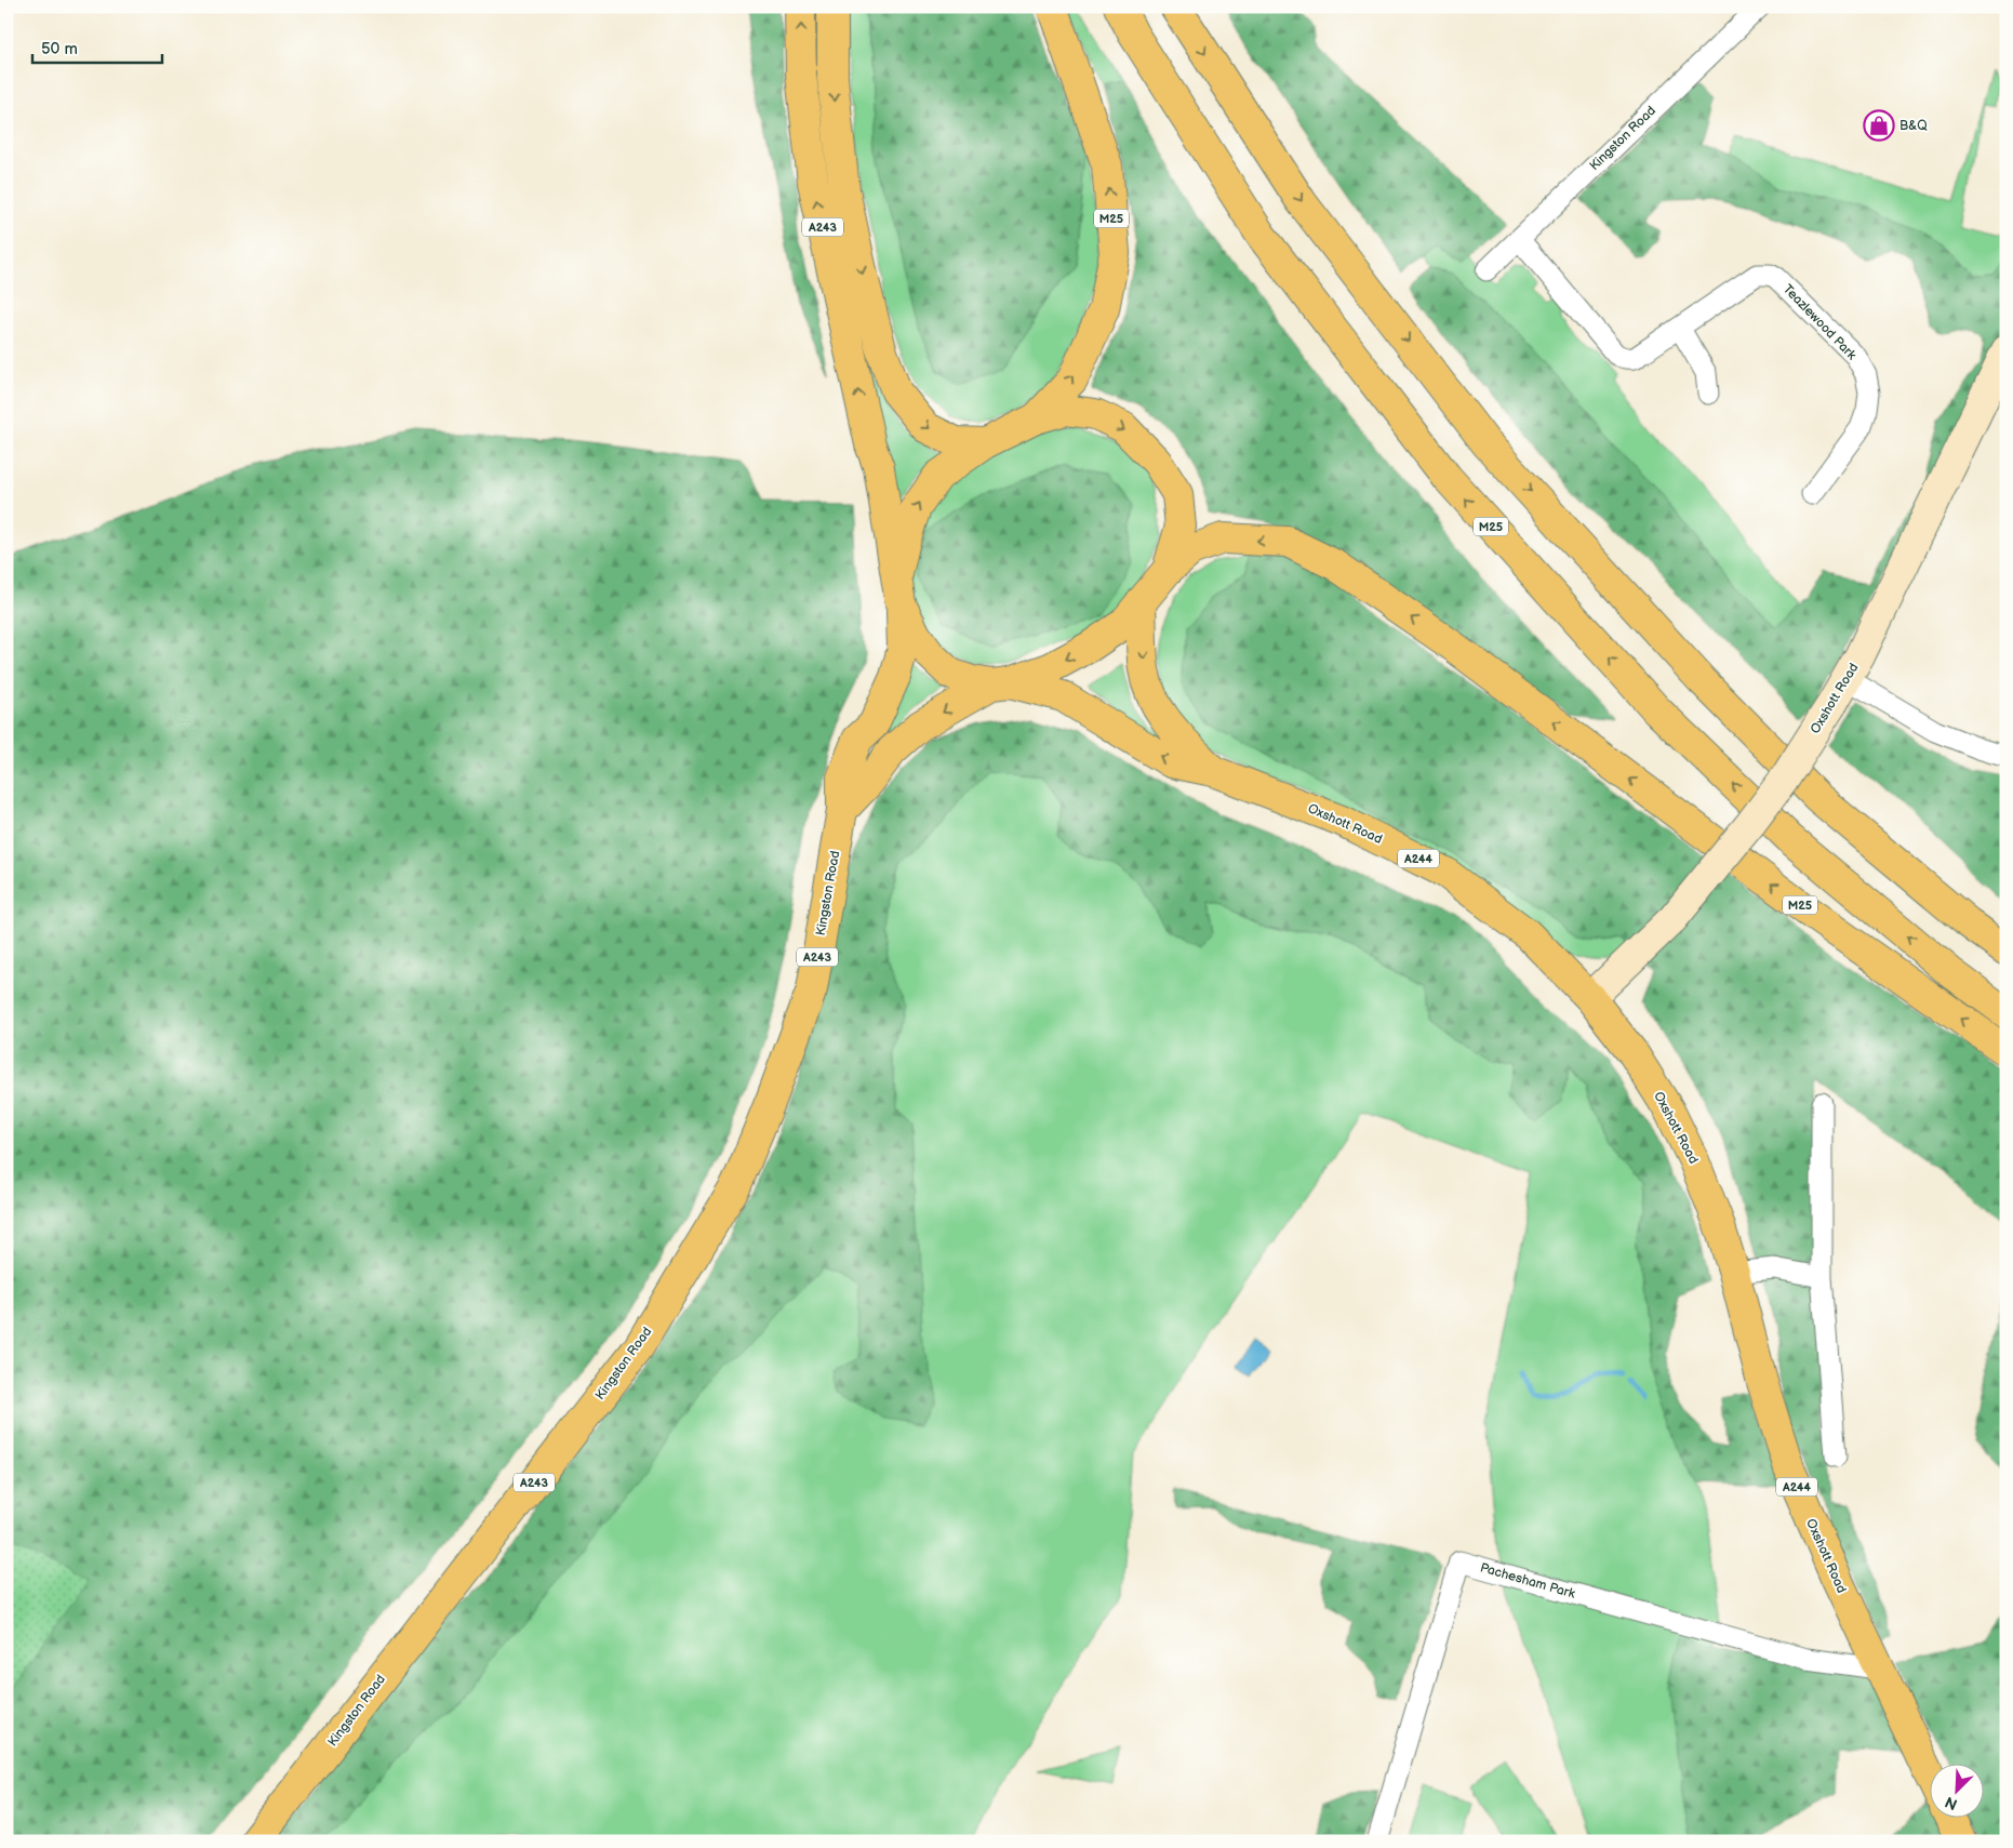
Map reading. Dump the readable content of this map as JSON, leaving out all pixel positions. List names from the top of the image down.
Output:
{
  "streets": {
    "main road": [
      "Kingston Road",
      "M25",
      "A243",
      "Oxshott Road",
      "A244"
    ],
    "street": ["Teazlewood Park", "Pachesham Park"]
  },
  "crossings": [
    ["Kingston Road", "Teazlewood Park"],
    ["Kingston Road", "Oxshott Road"],
    ["Oxshott Road", "Pachesham Park"]
  ],
  "places": {
    "shop": ["B&Q"]
  },
  "scale_bar": "50 m",
  "north": "bottom left"
}
